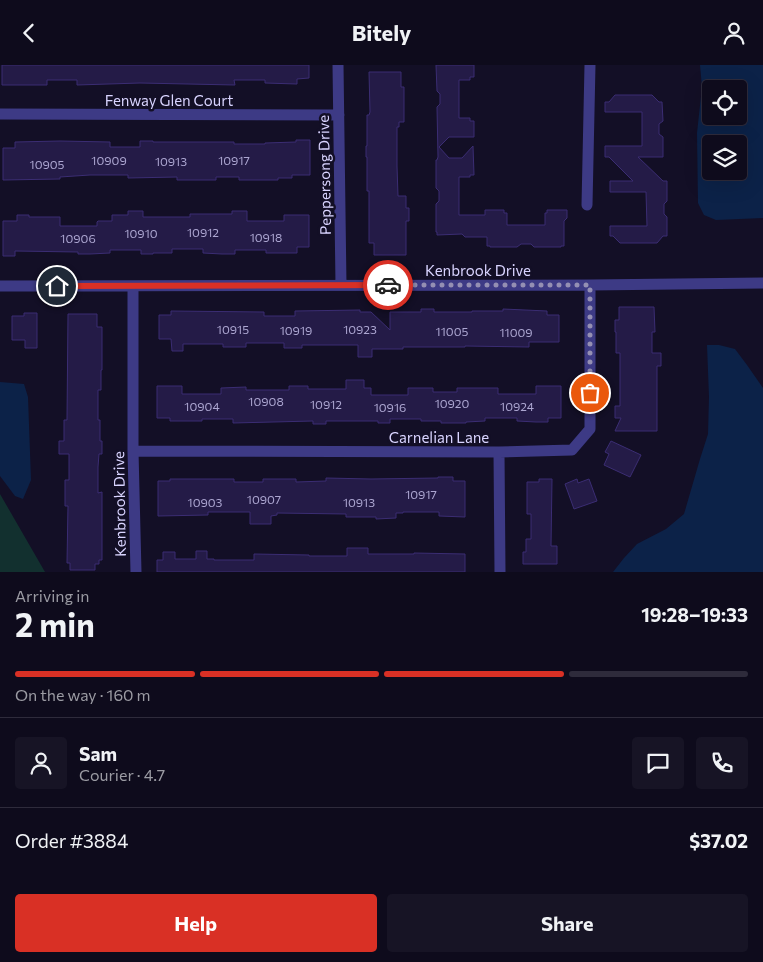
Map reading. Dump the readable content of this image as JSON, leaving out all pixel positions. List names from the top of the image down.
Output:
{
  "streets": {
    "street": [
      "Fenway Glen Court",
      "Peppersong Drive",
      "Kenbrook Drive",
      "Carnelian Lane"
    ]
  },
  "crossings": [
    ["Fenway Glen Court", "Peppersong Drive"],
    ["Peppersong Drive", "Kenbrook Drive"],
    ["Kenbrook Drive", "Carnelian Lane"]
  ],
  "house_numbers": [
    "10909",
    "10917",
    "10913",
    "10905",
    "10912",
    "10910",
    "10918",
    "10906",
    "10915",
    "10923",
    "10919",
    "11005",
    "11009",
    "10908",
    "10920",
    "10912",
    "10904",
    "10924",
    "10916",
    "10917",
    "10907",
    "10903",
    "10913"
  ],
  "page": {
    "header": "Bitely",
    "heading": ["2 min", "Arriving in", "19:28–19:33"],
    "panel": [
      "Sam",
      "Courier · 4.7",
      "Order #3884",
      "$37.02"
    ],
    "bar": "On the way · 160 m",
    "buttons": ["Help", "Share"]
  }
}
